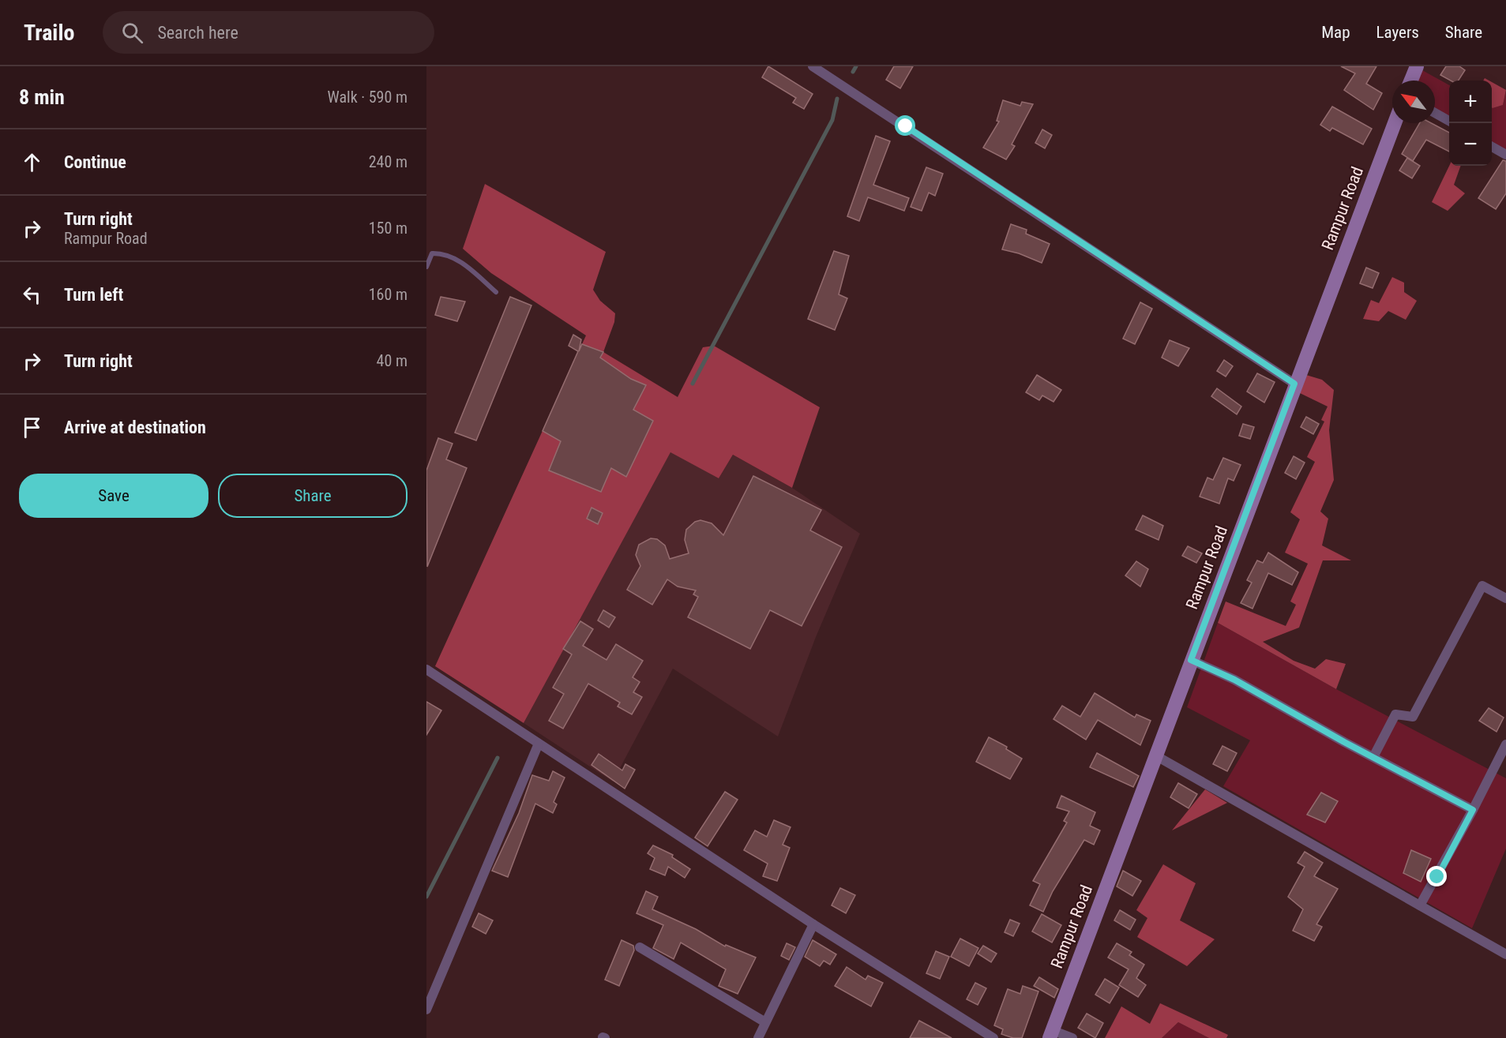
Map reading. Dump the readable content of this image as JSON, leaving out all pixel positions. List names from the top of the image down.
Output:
{
  "streets": {
    "main road": ["Rampur Road"]
  },
  "north": "top left",
  "page": {
    "header": "Trailo",
    "search": "Search here",
    "nav": ["Map", "Layers", "Share"],
    "heading": ["8 min", "Walk · 590 m"],
    "map_buttons": ["+", "−"],
    "list": [
      ["Continue", "240 m"],
      ["Turn right", "Rampur Road", "150 m"],
      ["Turn left", "160 m"],
      ["Turn right", "40 m"],
      "Arrive at destination"
    ],
    "buttons": ["Save", "Share"]
  }
}
